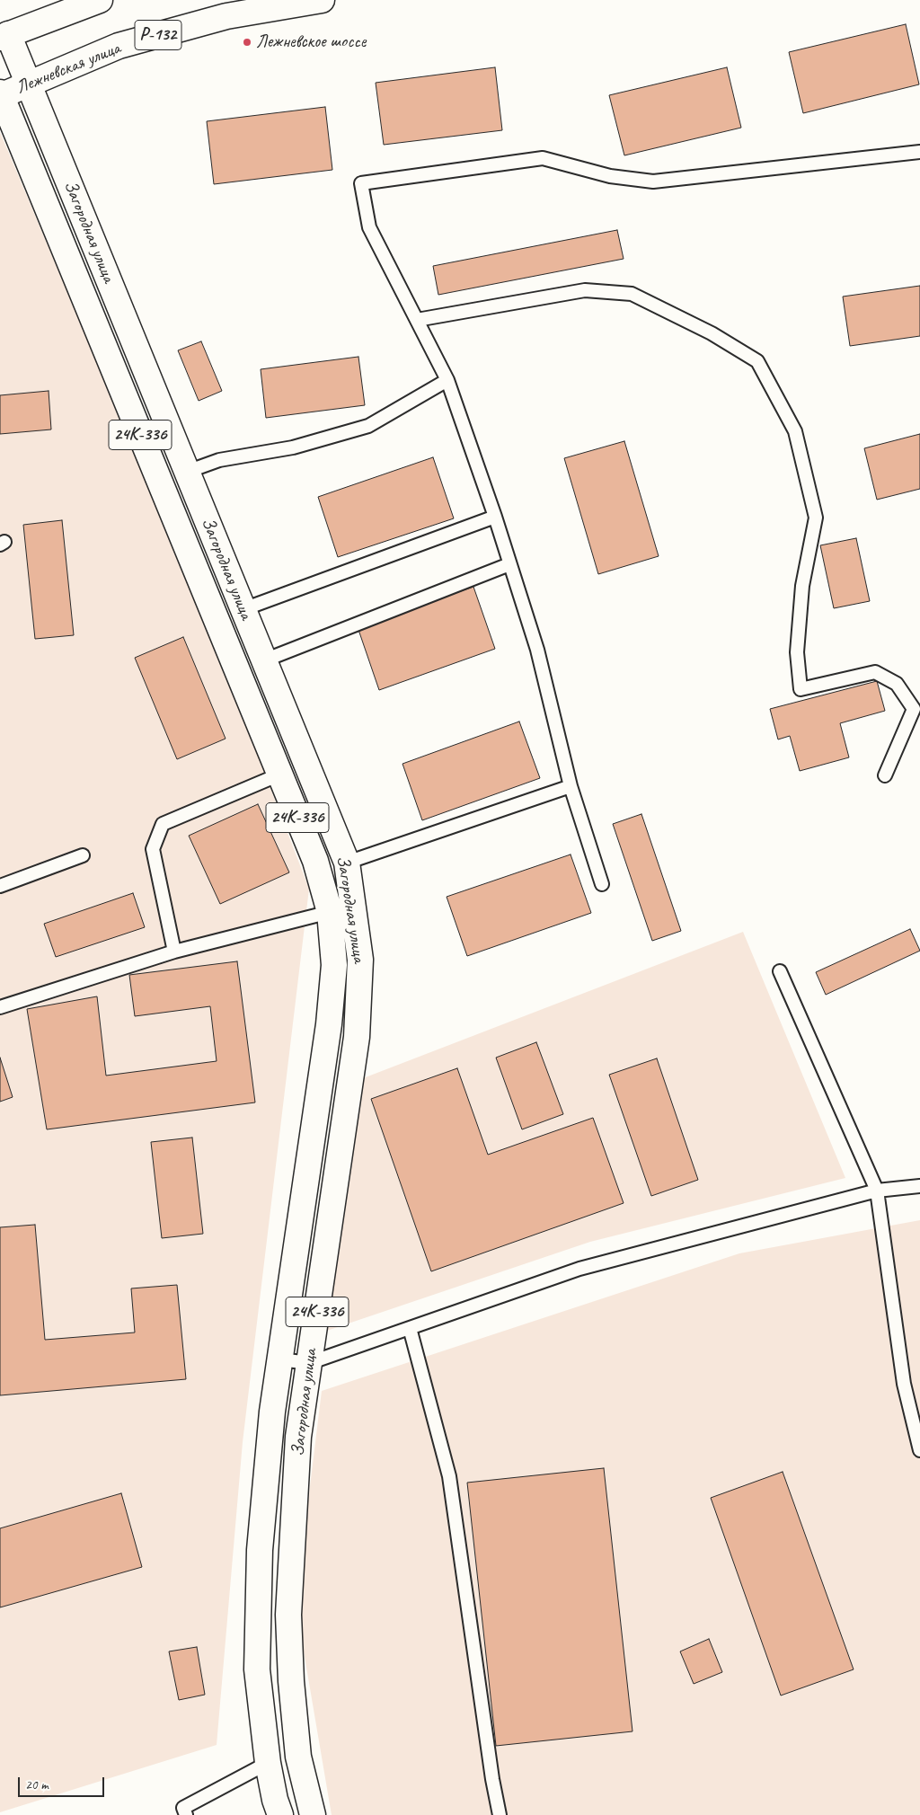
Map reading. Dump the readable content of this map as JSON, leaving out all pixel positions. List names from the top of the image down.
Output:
{
  "streets": {
    "main road": [
      "Р-132",
      "Лежневская улица",
      "Загородная улица",
      "24К-336"
    ]
  },
  "crossings": [
    ["Лежневская улица", "Загородная улица"]
  ],
  "places": ["Лежневское шоссе"],
  "scale_bar": "20 m"
}
